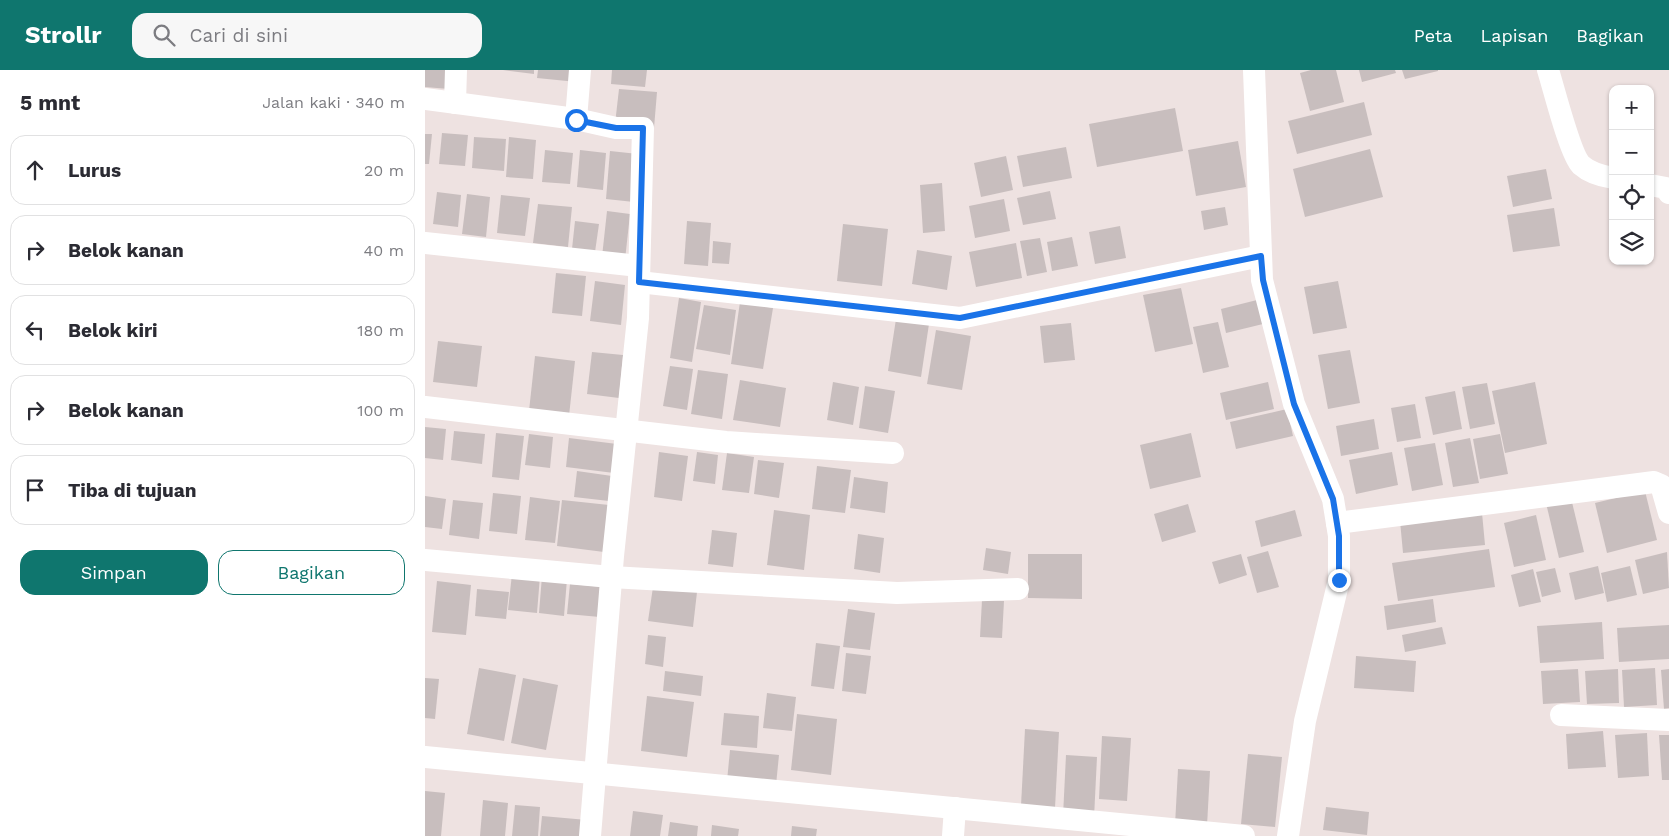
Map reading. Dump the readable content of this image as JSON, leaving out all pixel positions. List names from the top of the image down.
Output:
{
  "page": {
    "header": "Strollr",
    "search": "Cari di sini",
    "nav": ["Peta", "Lapisan", "Bagikan"],
    "heading": ["5 mnt", "Jalan kaki · 340 m"],
    "map_buttons": ["+", "−"],
    "list": [
      ["Lurus", "20 m"],
      ["Belok kanan", "40 m"],
      ["Belok kiri", "180 m"],
      ["Belok kanan", "100 m"],
      "Tiba di tujuan"
    ],
    "buttons": ["Simpan", "Bagikan"]
  }
}
